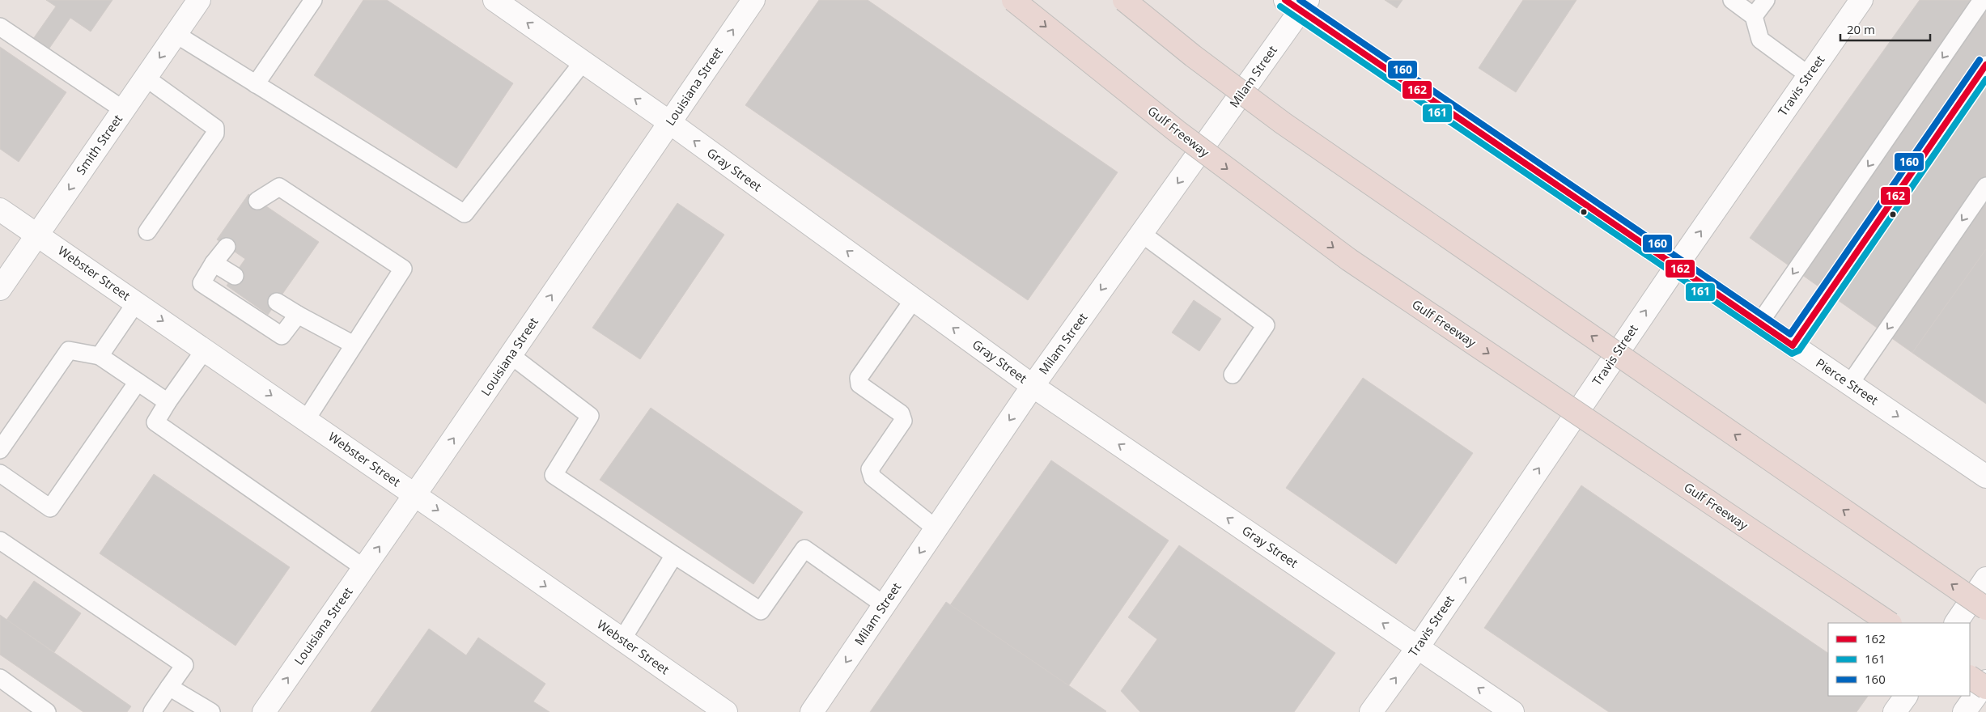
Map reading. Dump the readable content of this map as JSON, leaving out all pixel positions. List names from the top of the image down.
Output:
{
  "streets": {
    "highway": ["Gulf Freeway"],
    "main road": [
      "Milam Street",
      "Travis Street",
      "Louisiana Street",
      "Smith Street",
      "Gray Street",
      "Webster Street",
      "Pierce Street"
    ]
  },
  "crossings": [
    ["Milam Street", "Gray Street"],
    ["Milam Street", "Pierce Street"],
    ["Travis Street", "Gray Street"],
    ["Travis Street", "Pierce Street"],
    ["Louisiana Street", "Gray Street"],
    ["Louisiana Street", "Webster Street"],
    ["Smith Street", "Webster Street"]
  ],
  "one_way": [
    "Milam Street",
    "Travis Street",
    "Louisiana Street",
    "Smith Street",
    "Gray Street",
    "Webster Street"
  ],
  "lines": ["transit line 162", "transit line 160", "transit line 161"],
  "legend": ["162", "161", "160"],
  "scale_bar": "20 m"
}
